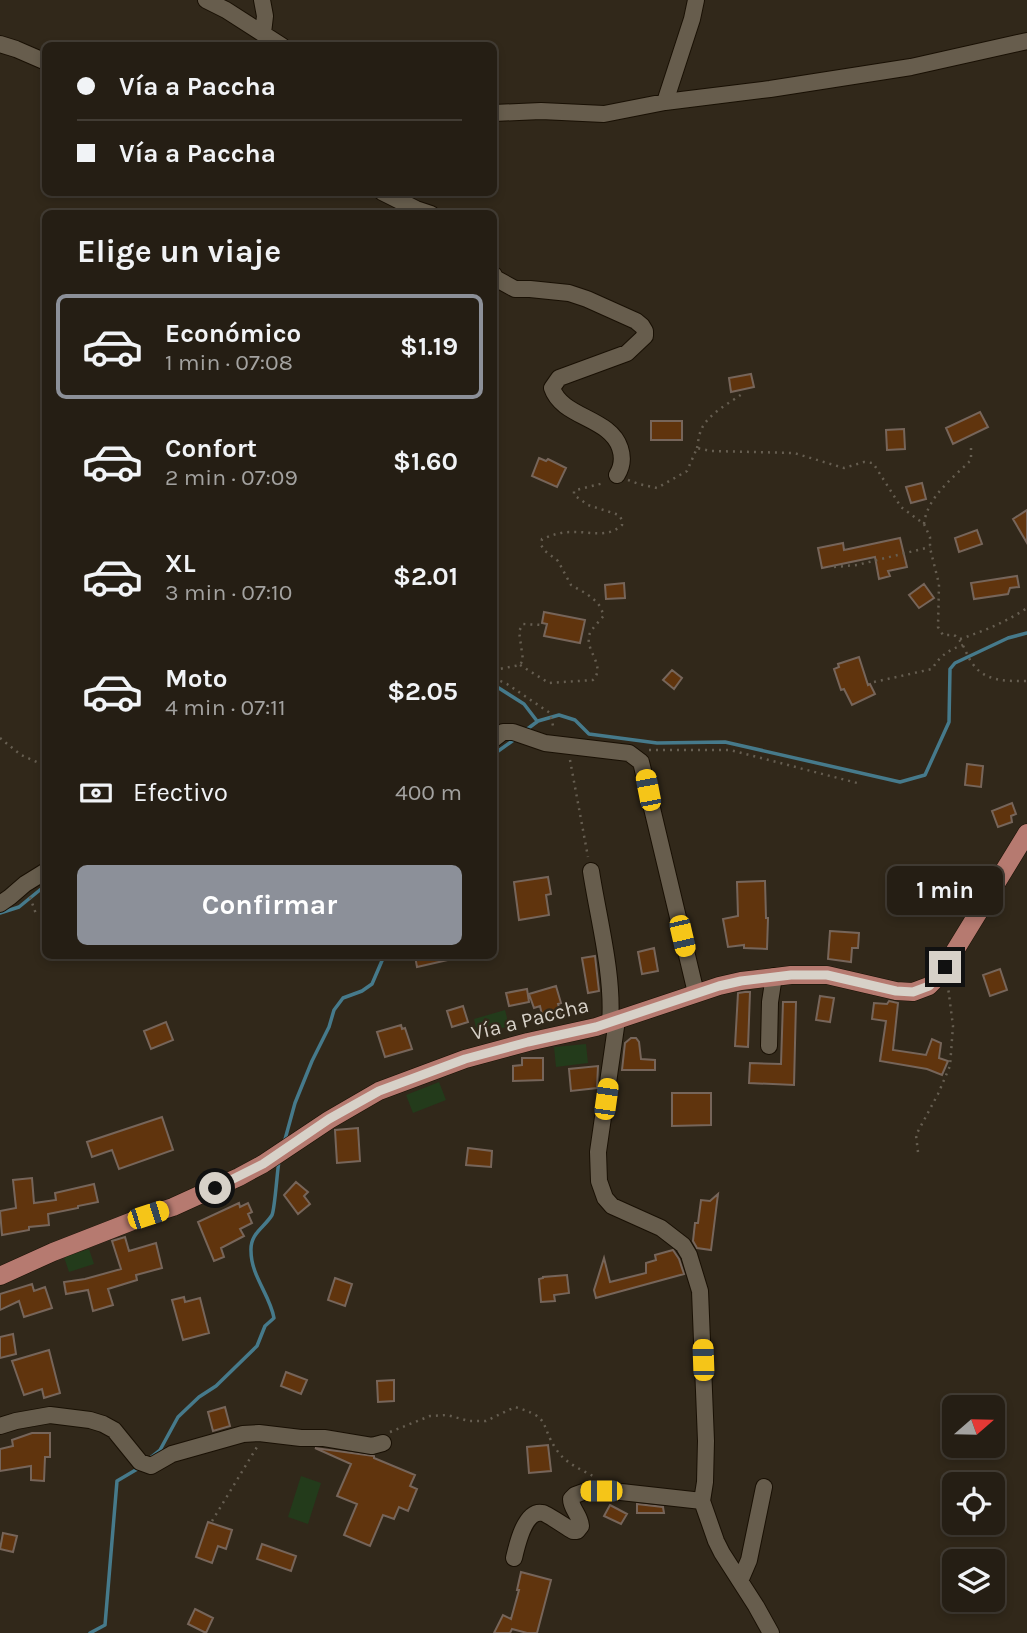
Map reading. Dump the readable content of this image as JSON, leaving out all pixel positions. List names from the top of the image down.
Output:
{
  "streets": {
    "main road": ["Vía a Paccha"]
  },
  "north": "right",
  "page": {
    "banner": ["Vía a Paccha", "Vía a Paccha"],
    "heading": "Elige un viaje",
    "list": [
      {
        "name": "Económico",
        "note": "1 min · 07:08",
        "value": "$1.19"
      },
      {
        "name": "Confort",
        "note": "2 min · 07:09",
        "value": "$1.60"
      },
      {
        "name": "XL",
        "note": "3 min · 07:10",
        "value": "$2.01"
      },
      {
        "name": "Moto",
        "note": "4 min · 07:11",
        "value": "$2.05"
      }
    ],
    "pay": ["Efectivo", "400 m"],
    "buttons": "Confirmar",
    "bubble": "1 min"
  }
}
